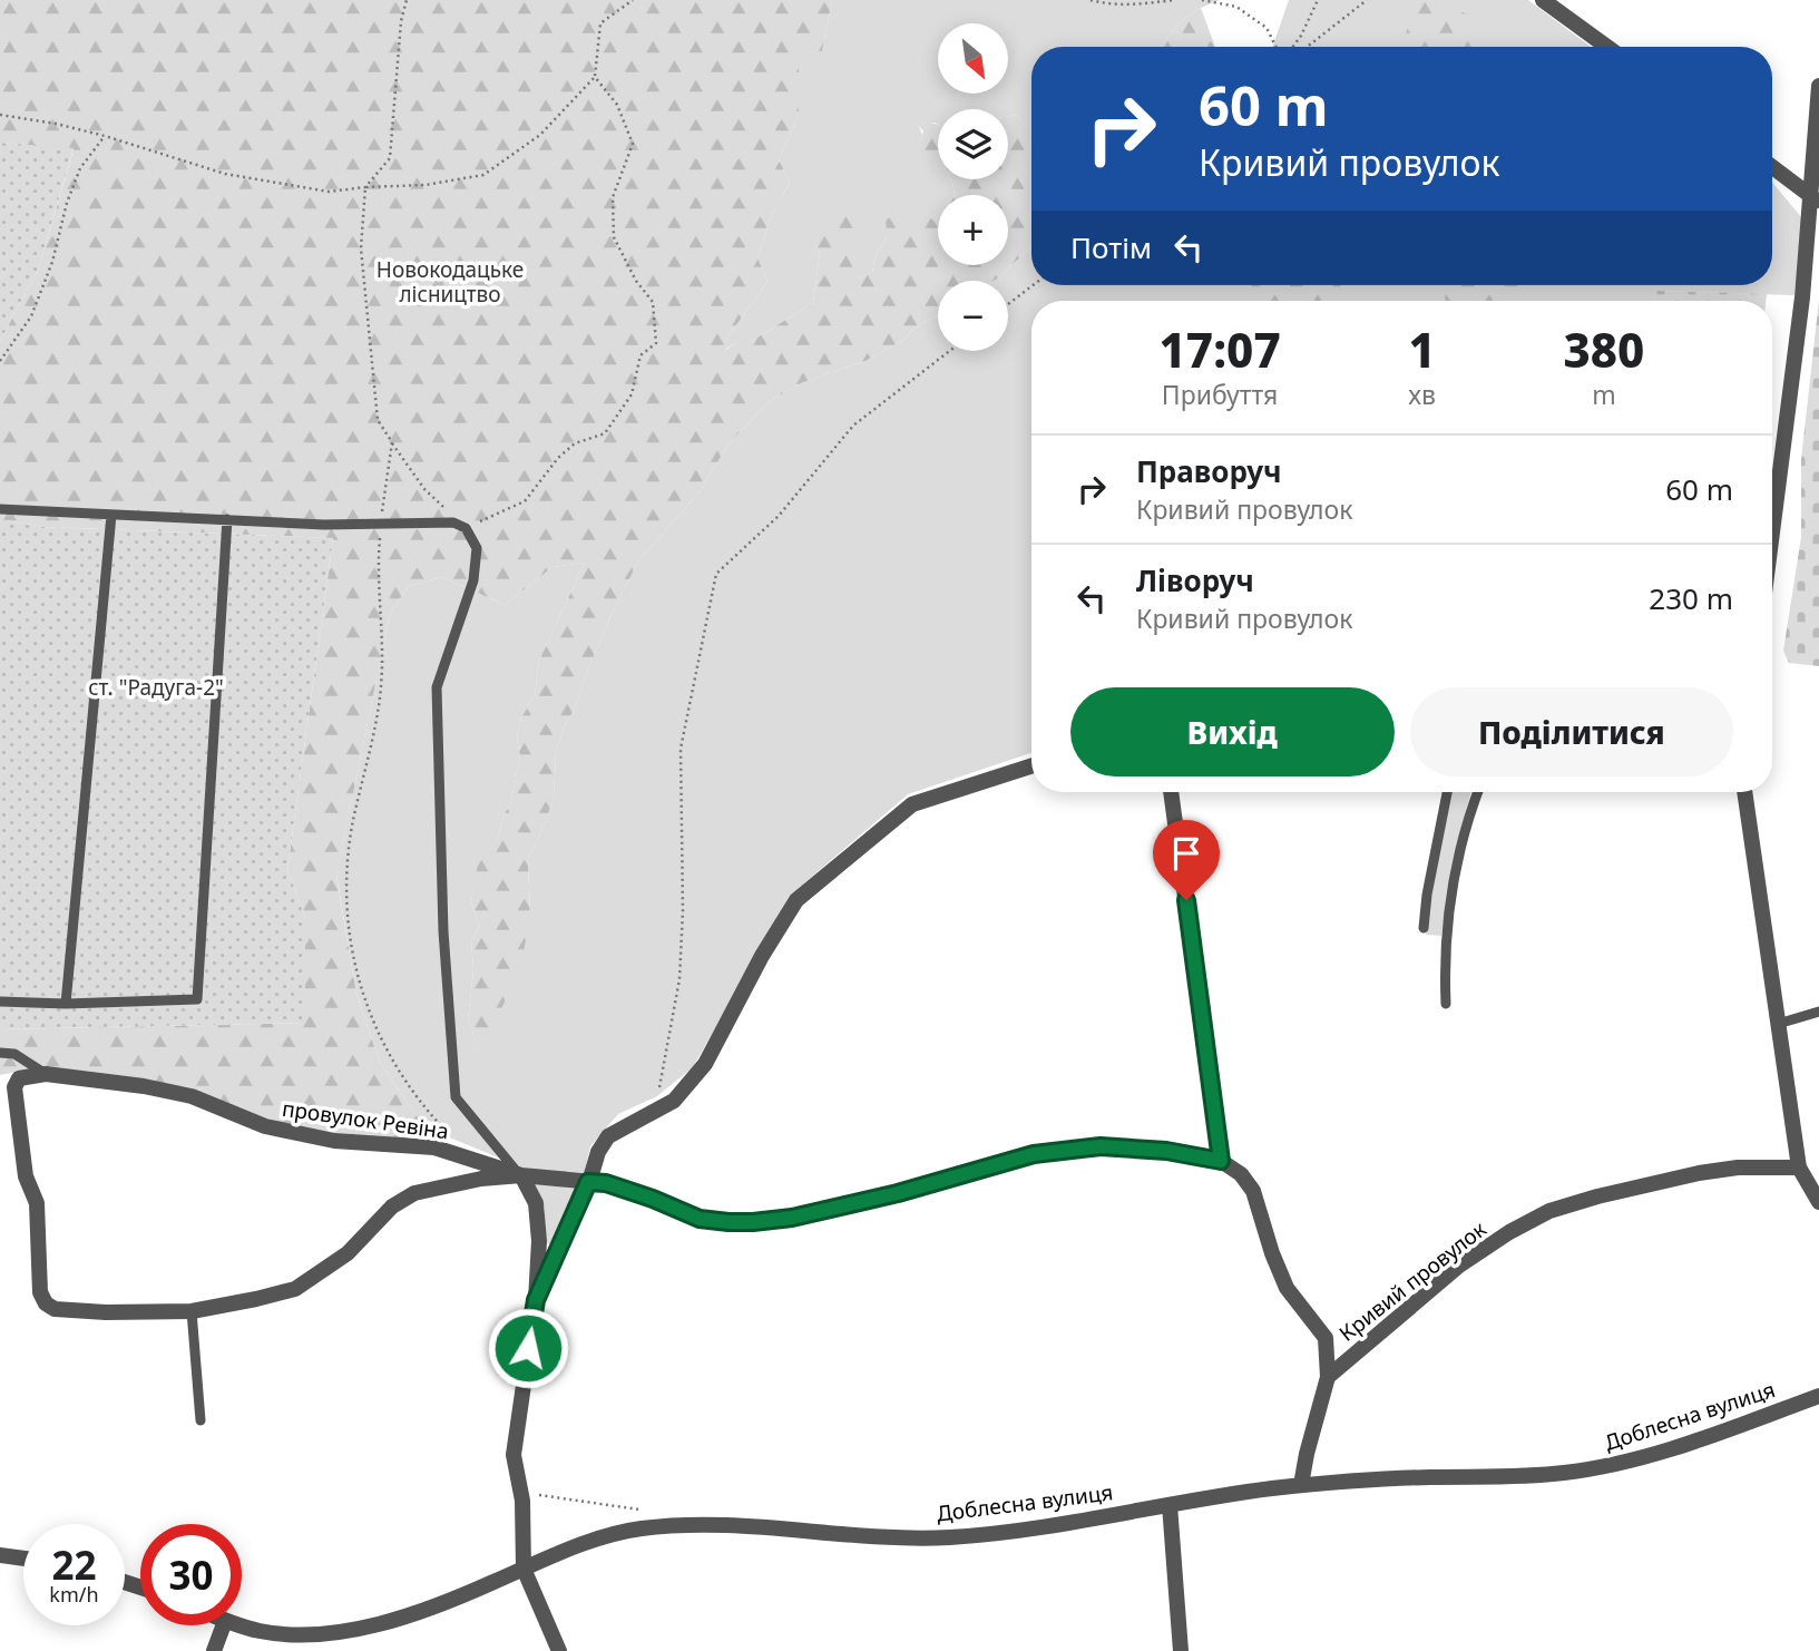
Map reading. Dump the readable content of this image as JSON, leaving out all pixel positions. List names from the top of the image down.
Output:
{
  "streets": {
    "street": ["провулок Ревіна", "Кривий провулок", "Доблесна вулиця"]
  },
  "crossings": [
    ["Кривий провулок", "Доблесна вулиця"]
  ],
  "parks": ["Новокодацьке лісництво", "ст. \"Радуга-2\""],
  "north": "bottom right",
  "page": {
    "map_buttons": ["+", "−"],
    "turn": ["60 m", "Кривий провулок"],
    "then": "Потім",
    "eta": [
      "17:07",
      "Прибуття",
      "1",
      "хв",
      "380",
      "m"
    ],
    "list": [
      {
        "name": "Праворуч",
        "note": "Кривий провулок",
        "value": "60 m"
      },
      {
        "name": "Ліворуч",
        "note": "Кривий провулок",
        "value": "230 m"
      }
    ],
    "buttons": ["Вихід", "Поділитися"],
    "speed": "22 km/h",
    "limit": "30"
  }
}
